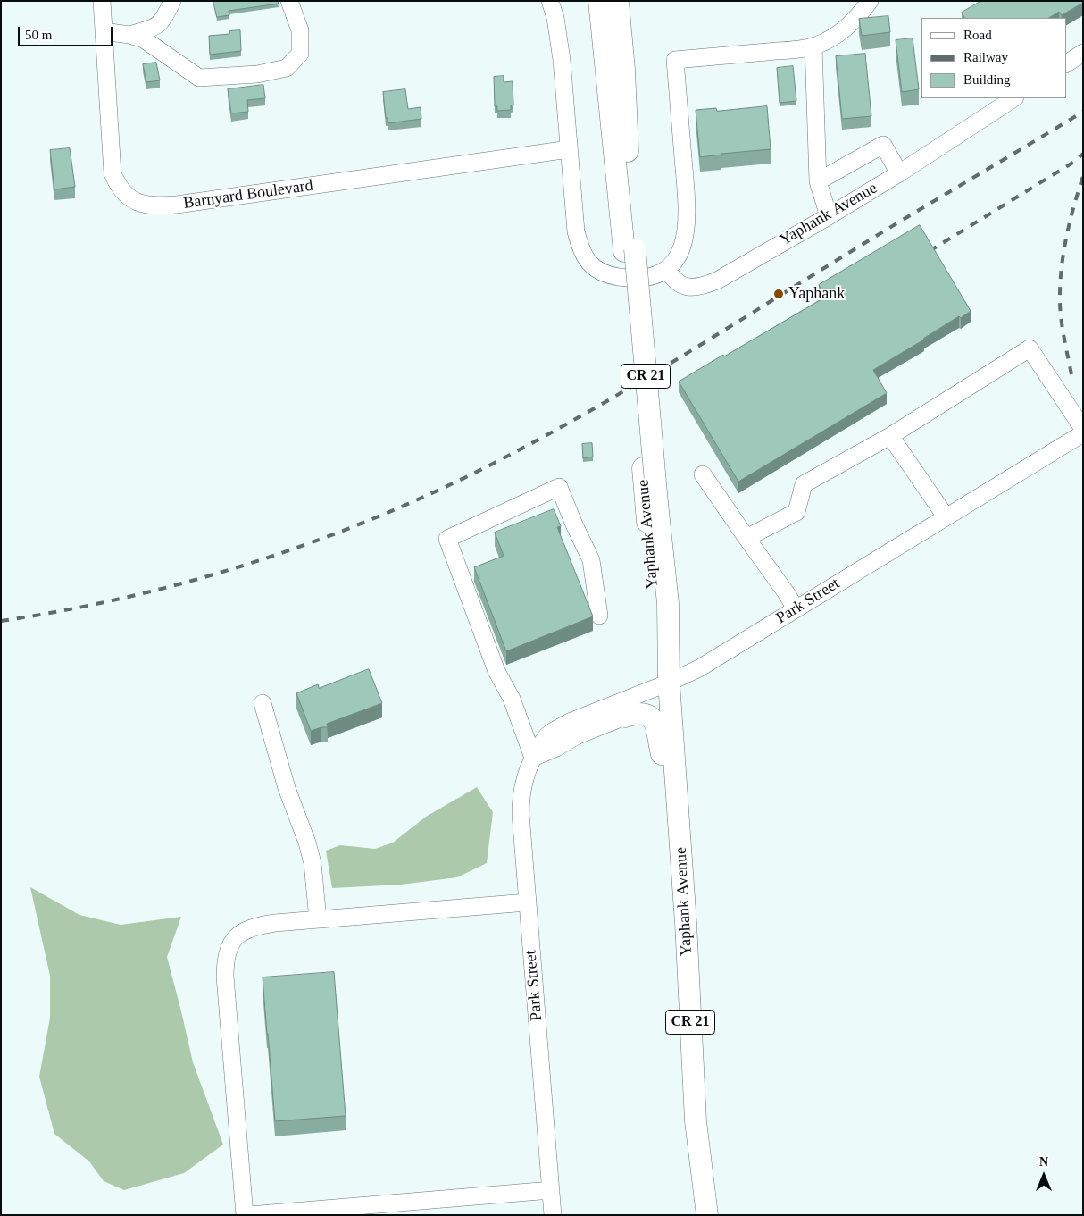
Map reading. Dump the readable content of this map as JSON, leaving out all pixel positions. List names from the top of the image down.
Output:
{
  "streets": {
    "main road": ["Yaphank Avenue", "CR 21"],
    "street": ["Barnyard Boulevard", "Park Street"]
  },
  "crossings": [
    ["Yaphank Avenue", "Park Street"]
  ],
  "places": ["Yaphank"],
  "legend": ["Road", "Railway", "Building"],
  "scale_bar": "50 m",
  "north": "top"
}
